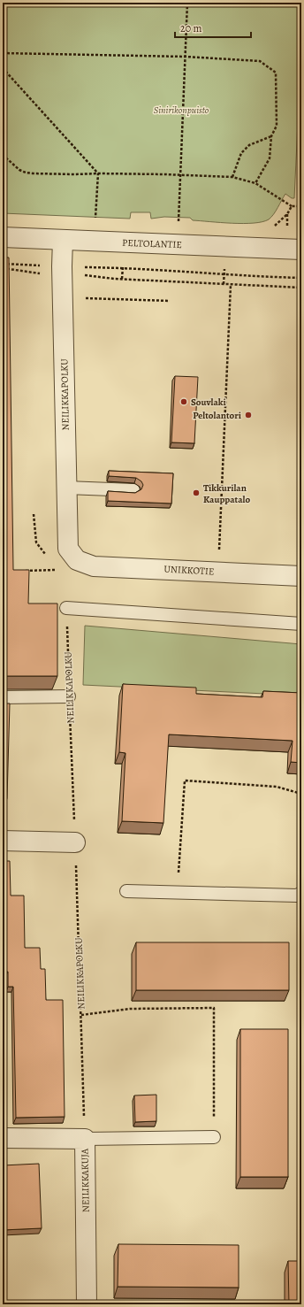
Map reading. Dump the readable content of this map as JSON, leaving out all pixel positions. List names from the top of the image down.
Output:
{
  "streets": {
    "street": [
      "PELTOLANTIE",
      "NEILIKKAPOLKU",
      "UNIKKOTIE",
      "NEILIKKAKUJA"
    ]
  },
  "crossings": [
    ["PELTOLANTIE", "NEILIKKAPOLKU"],
    ["NEILIKKAPOLKU", "UNIKKOTIE"],
    ["NEILIKKAPOLKU", "NEILIKKAKUJA"]
  ],
  "parks": ["Sinirikonpuisto"],
  "places": ["Souvlaki", "Peltolantori", "Tikkurilan Kauppatalo"],
  "scale_bar": "20 m"
}
